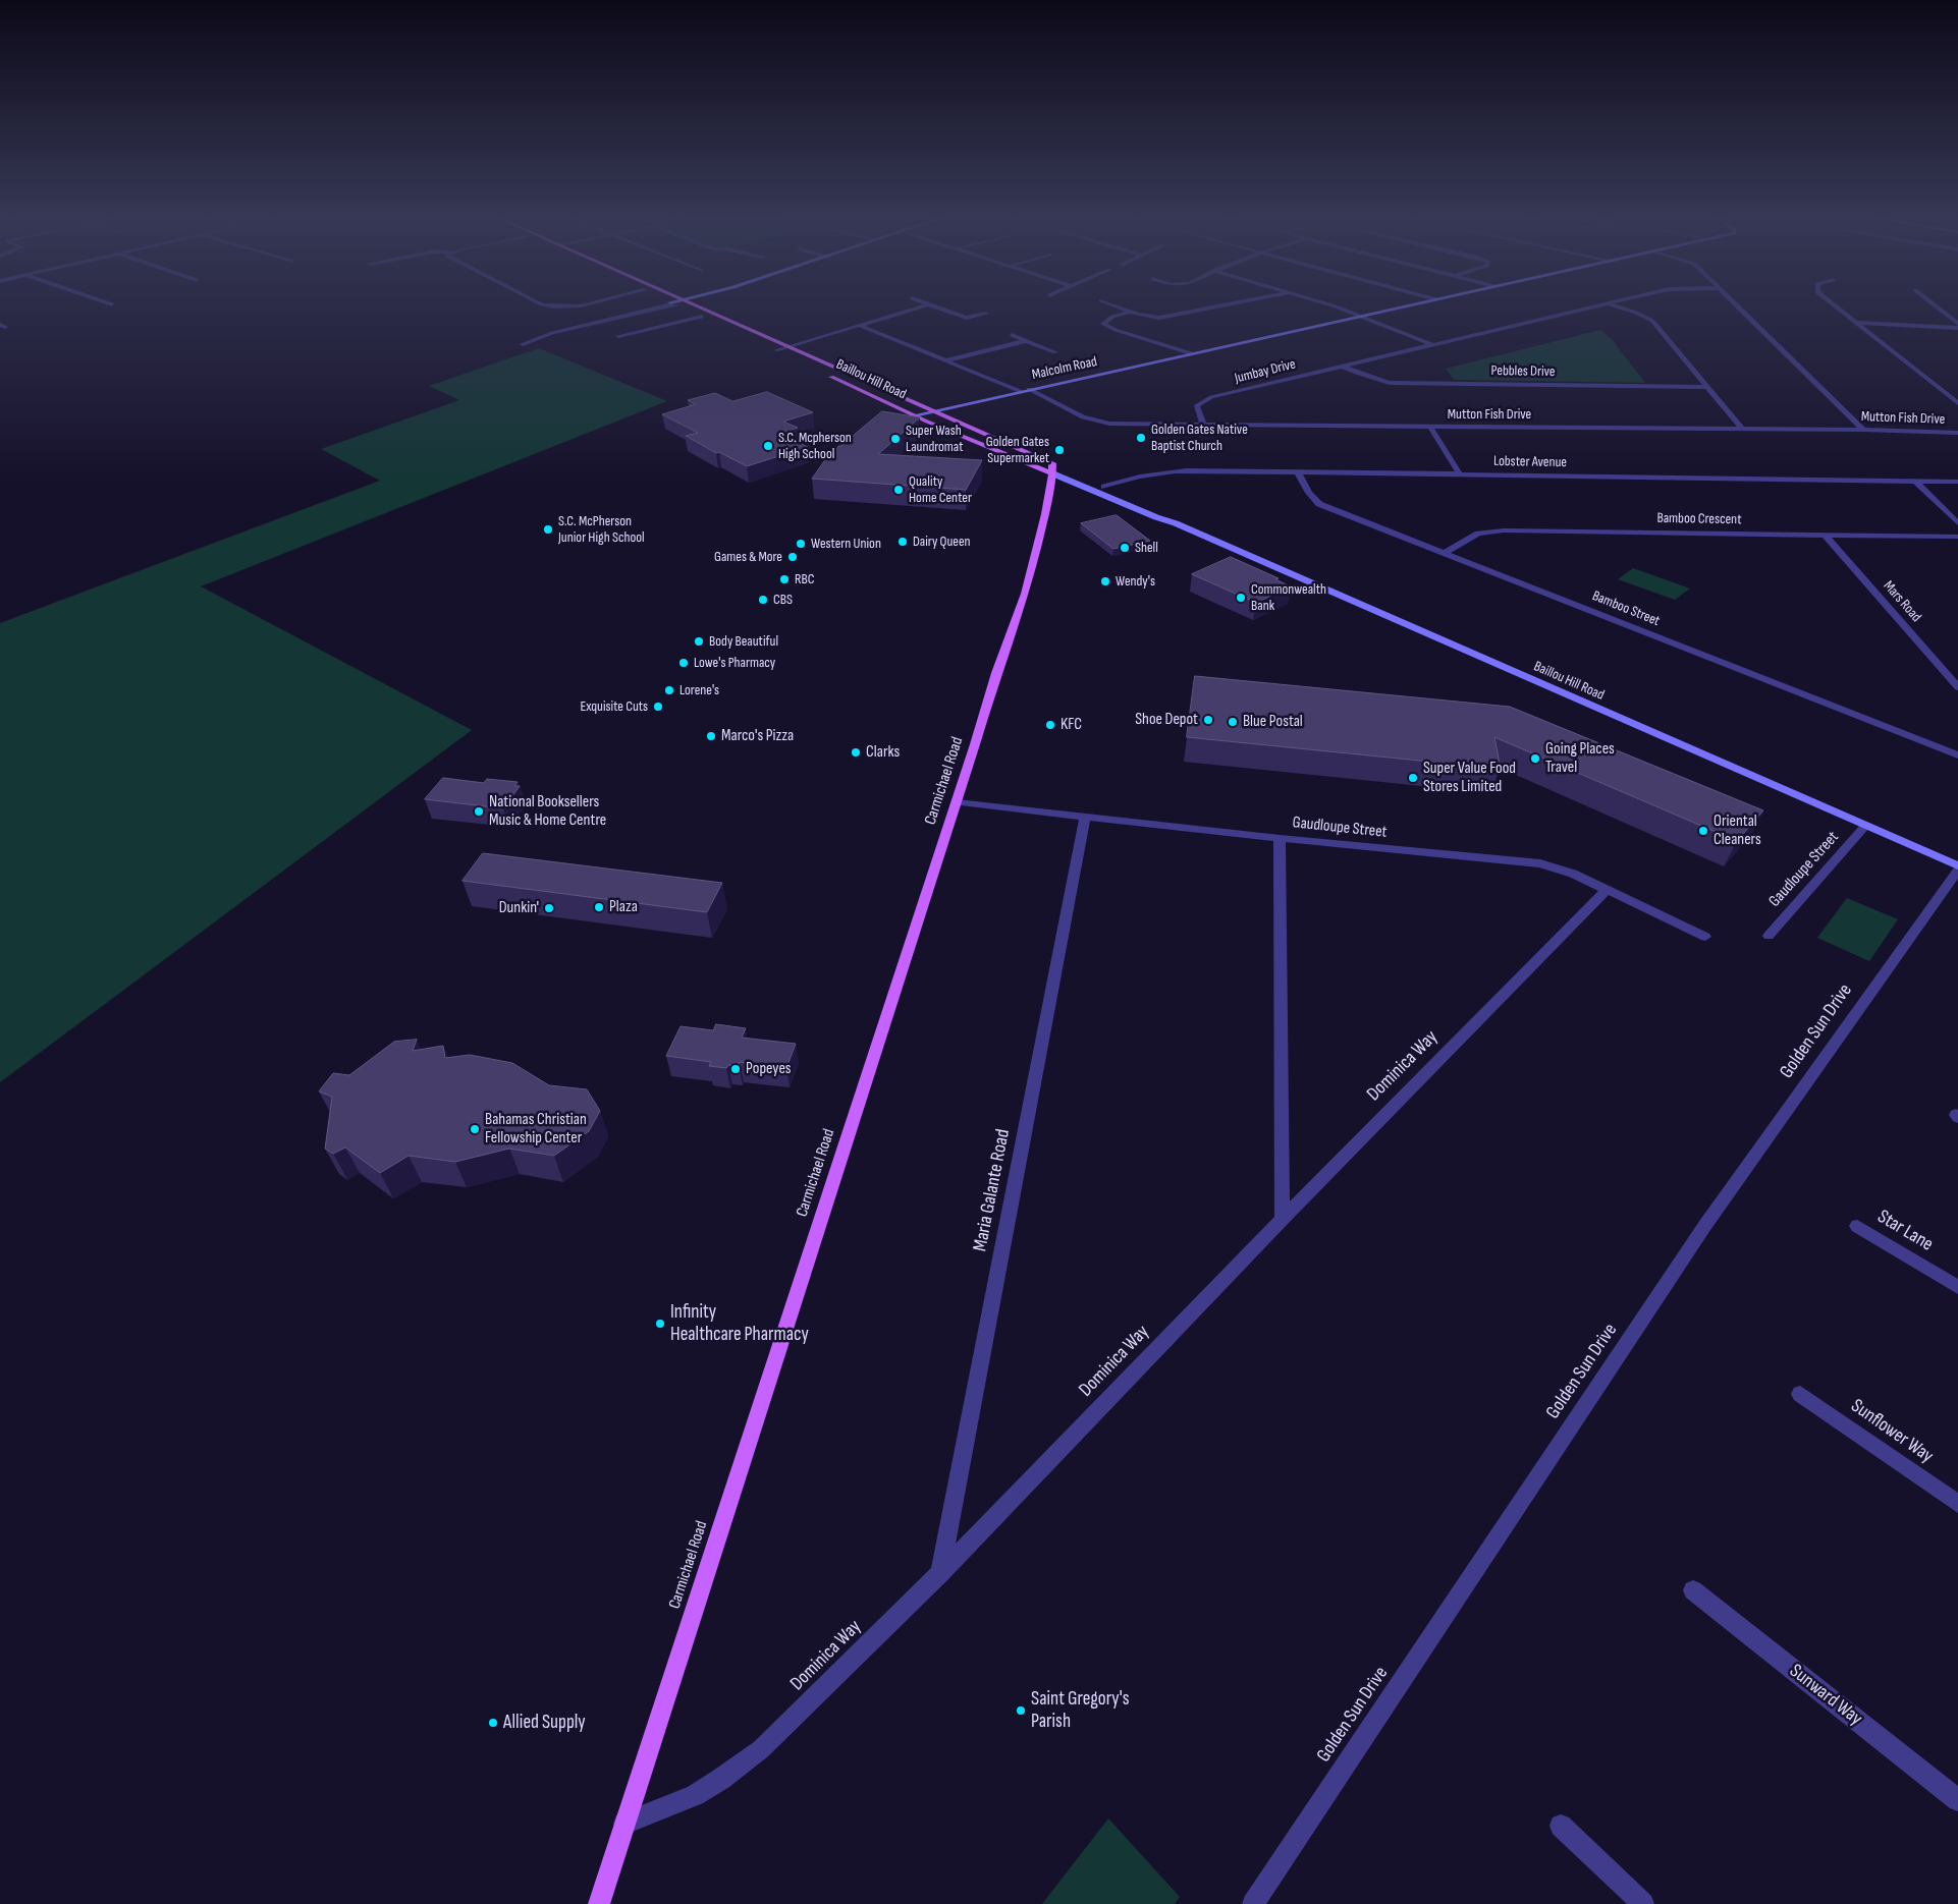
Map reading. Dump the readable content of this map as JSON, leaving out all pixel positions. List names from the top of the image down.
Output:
{
  "streets": {
    "main road": ["Malcolm Road", "Baillou Hill Road", "Carmichael Road"],
    "street": [
      "Jumbay Drive",
      "Pebbles Drive",
      "Mutton Fish Drive",
      "Lobster Avenue",
      "Bamboo Crescent",
      "Mars Road",
      "Bamboo Street",
      "Gaudloupe Street",
      "Golden Sun Drive",
      "Dominica Way",
      "Maria Galante Road",
      "Star Lane",
      "Sunflower Way",
      "Sunward Way"
    ]
  },
  "crossings": [
    ["Malcolm Road", "Baillou Hill Road"],
    ["Malcolm Road", "Mutton Fish Drive"],
    ["Jumbay Drive", "Pebbles Drive"],
    ["Jumbay Drive", "Mutton Fish Drive"],
    ["Baillou Hill Road", "Lobster Avenue"],
    ["Baillou Hill Road", "Carmichael Road"],
    ["Baillou Hill Road", "Gaudloupe Street"],
    ["Lobster Avenue", "Bamboo Street"],
    ["Bamboo Crescent", "Mars Road"],
    ["Bamboo Crescent", "Bamboo Street"],
    ["Carmichael Road", "Gaudloupe Street"],
    ["Carmichael Road", "Dominica Way"],
    ["Gaudloupe Street", "Dominica Way"],
    ["Gaudloupe Street", "Maria Galante Road"],
    ["Dominica Way", "Maria Galante Road"]
  ],
  "places": [
    "Golden Gates Native Baptist Church",
    "Super Wash Laundromat",
    "S.C. Mcpherson High School",
    "Golden Gates Supermarket",
    "Quality Home Center",
    "S.C. McPherson Junior High School",
    "Dairy Queen",
    "Western Union",
    "Shell",
    "Games & More",
    "RBC",
    "Wendy's",
    "Commonwealth Bank",
    "CBS",
    "Body Beautiful",
    "Lowe's Pharmacy",
    "Lorene's",
    "Exquisite Cuts",
    "Shoe Depot",
    "Blue Postal",
    "KFC",
    "Marco's Pizza",
    "Clarks",
    "Going Places Travel",
    "Super Value Food Stores Limited",
    "National Booksellers Music & Home Centre",
    "Oriental Cleaners",
    "Plaza",
    "Dunkin'",
    "Popeyes",
    "Bahamas Christian Fellowship Center",
    "Infinity Healthcare Pharmacy",
    "Saint Gregory's Parish",
    "Allied Supply"
  ]
}
